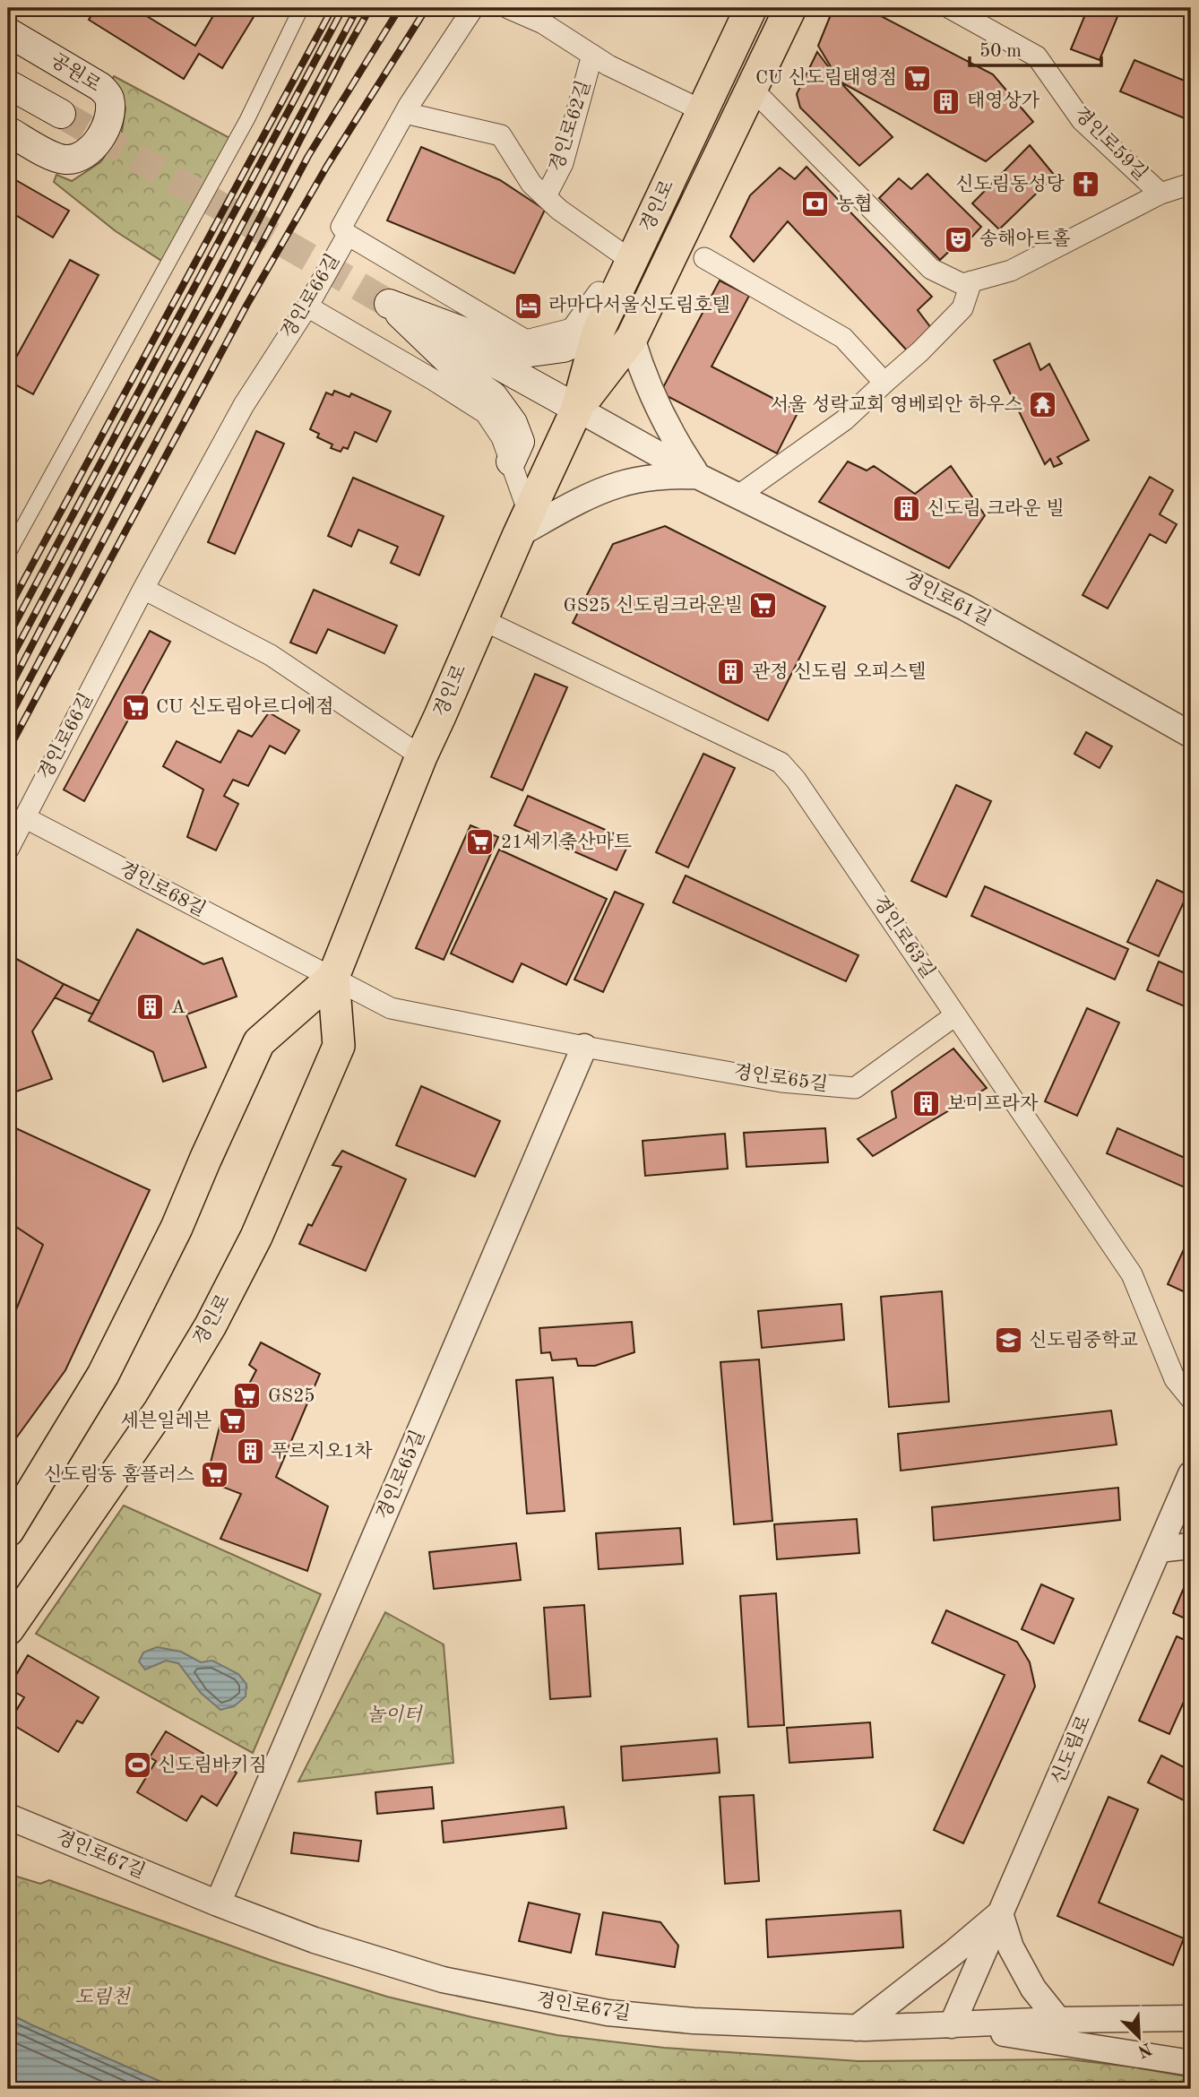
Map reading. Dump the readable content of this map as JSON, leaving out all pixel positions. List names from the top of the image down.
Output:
{
  "streets": {
    "main road": ["공원로", "경인로"],
    "street": [
      "경인로62길",
      "경인로59길",
      "경인로66길",
      "경인로61길",
      "경인로68길",
      "경인로63길",
      "경인로65길",
      "신도림로",
      "경인로67길"
    ]
  },
  "crossings": [
    ["경인로62길", "경인로"],
    ["경인로62길", "경인로66길"],
    ["경인로", "경인로61길"],
    ["경인로", "경인로68길"],
    ["경인로", "경인로63길"],
    ["경인로", "경인로65길"],
    ["경인로66길", "경인로68길"],
    ["경인로68길", "경인로65길"],
    ["경인로63길", "경인로65길"],
    ["경인로65길", "경인로67길"],
    ["신도림로", "경인로67길"]
  ],
  "parks": ["놀이터", "도림천"],
  "places": {
    "supermarket": [
      "CU 신도림태영점",
      "GS25 신도림크라운빌",
      "CU 신도림아르디에점",
      "21세기축산마트",
      "GS25",
      "세븐일레븐",
      "신도림동 홈플러스"
    ],
    "building": [
      "태영상가",
      "신도림 크라운 빌",
      "관정 신도림 오피스텔",
      "A",
      "보미프라자",
      "푸르지오1차"
    ],
    "church": ["신도림동성당"],
    "bank": ["농협"],
    "theatre": ["송해아트홀"],
    "hotel": ["라마다서울신도림호텔"],
    "temple": ["서울 성락교회 영베뢰안 하우스"],
    "school or university": ["신도림중학교"],
    "sports": ["신도림바키짐"]
  },
  "scale_bar": "50 m",
  "north": "bottom right"
}
